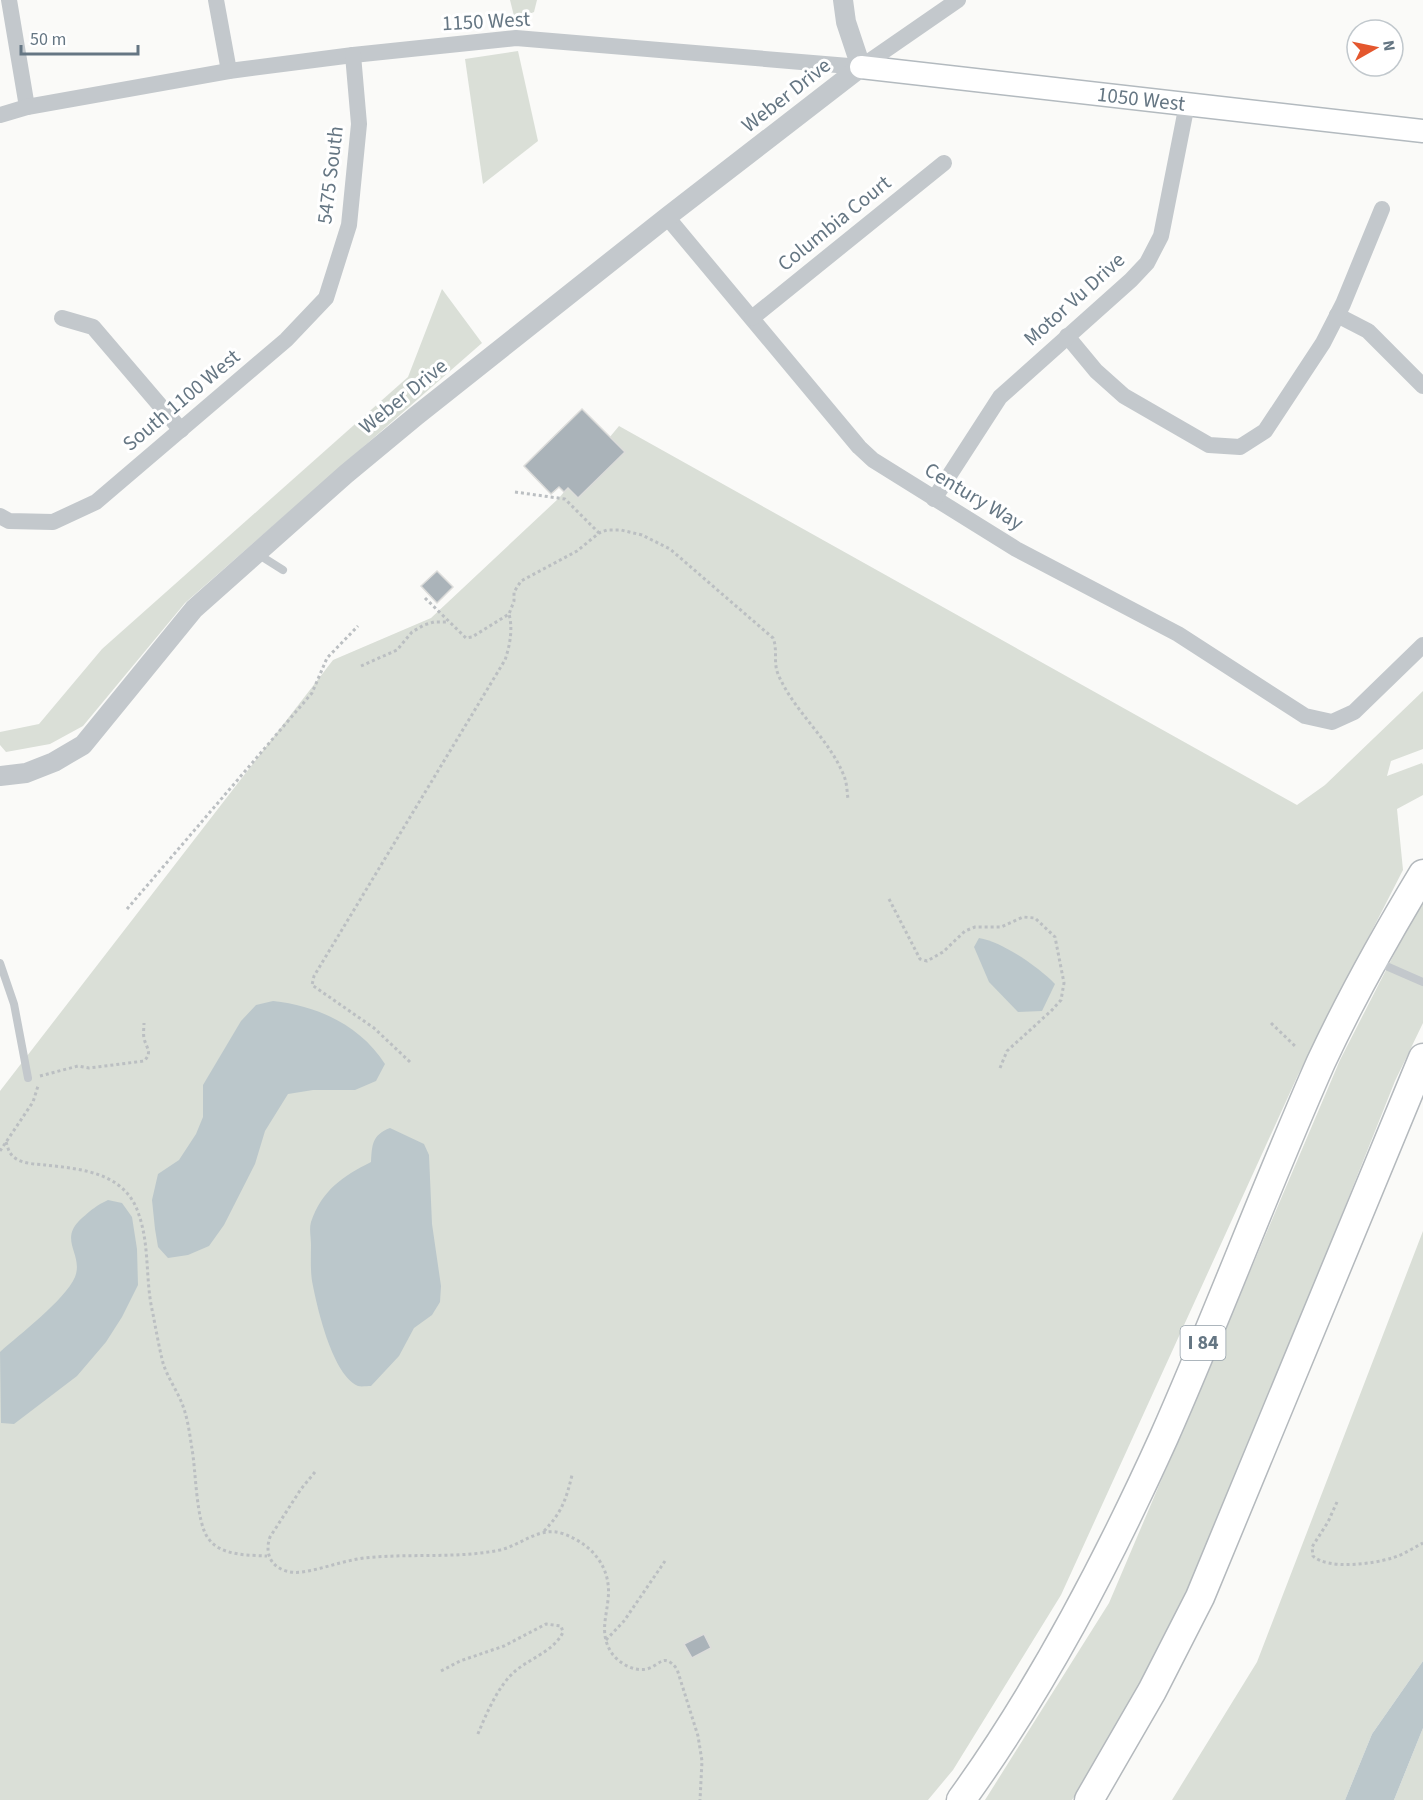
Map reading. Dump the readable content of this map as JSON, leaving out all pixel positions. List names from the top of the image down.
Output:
{
  "streets": {
    "highway": ["I 84"],
    "main road": ["1050 West"],
    "street": [
      "1150 West",
      "Weber Drive",
      "5475 South",
      "Columbia Court",
      "Motor Vu Drive",
      "South 1100 West",
      "Century Way"
    ]
  },
  "crossings": [
    ["1150 West", "Weber Drive"],
    ["1150 West", "1050 West"],
    ["1150 West", "5475 South"],
    ["Weber Drive", "1050 West"],
    ["Weber Drive", "Century Way"],
    ["1050 West", "Motor Vu Drive"],
    ["5475 South", "South 1100 West"],
    ["Columbia Court", "Century Way"],
    ["Motor Vu Drive", "Century Way"]
  ],
  "scale_bar": "50 m",
  "north": "right"
}
